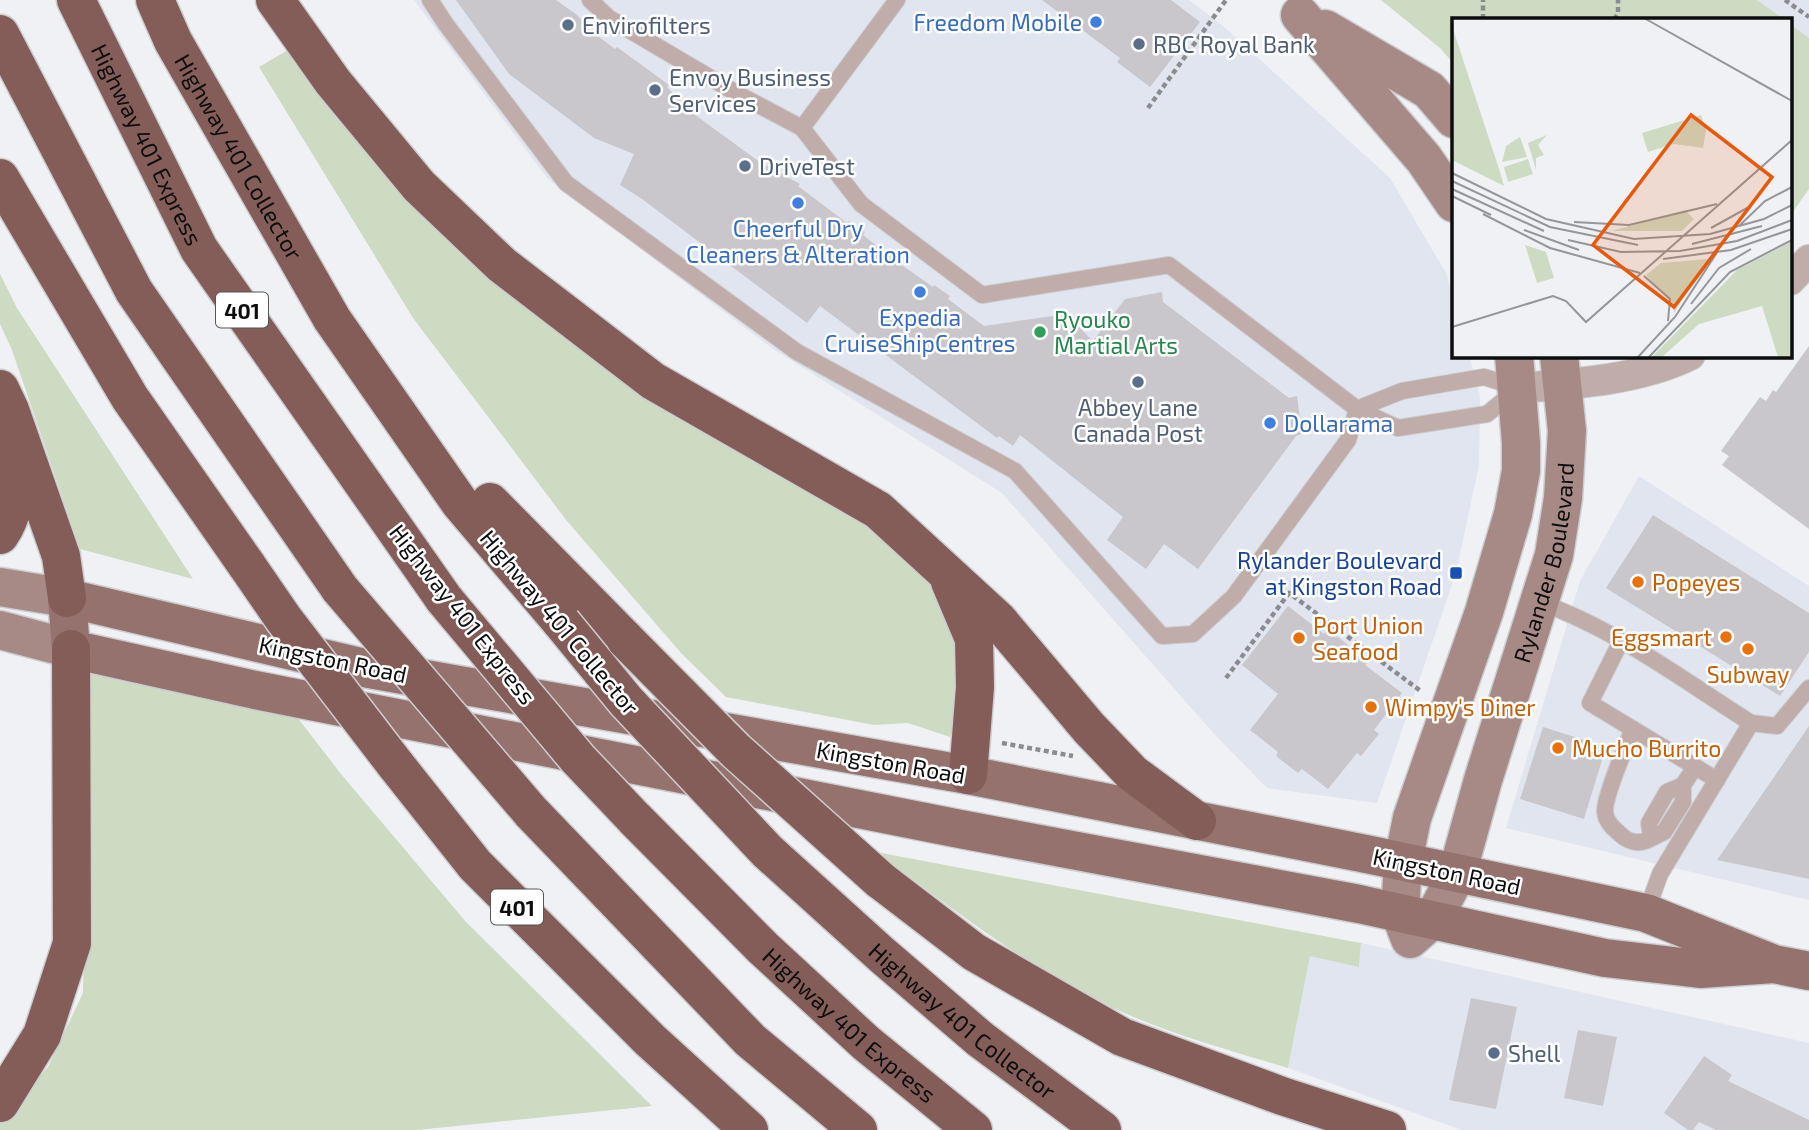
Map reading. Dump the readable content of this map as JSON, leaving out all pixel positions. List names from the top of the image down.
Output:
{
  "streets": {
    "highway": ["Highway 401 Express", "Highway 401 Collector", "401"],
    "main road": ["Kingston Road"],
    "street": ["Rylander Boulevard"]
  },
  "crossings": [
    ["Rylander Boulevard", "Kingston Road"]
  ],
  "places": {
    "other": [
      "Freedom Mobile",
      "Envirofilters",
      "RBC Royal Bank",
      "Envoy Business Services",
      "DriveTest",
      "Cheerful Dry Cleaners & Alteration",
      "Expedia CruiseShipCentres",
      "Ryouko Martial Arts",
      "Abbey Lane Canada Post",
      "Dollarama",
      "Popeyes",
      "Eggsmart",
      "Port Union Seafood",
      "Subway",
      "Wimpy's Diner",
      "Mucho Burrito",
      "Shell"
    ],
    "transit": ["Rylander Boulevard at Kingston Road"]
  }
}
